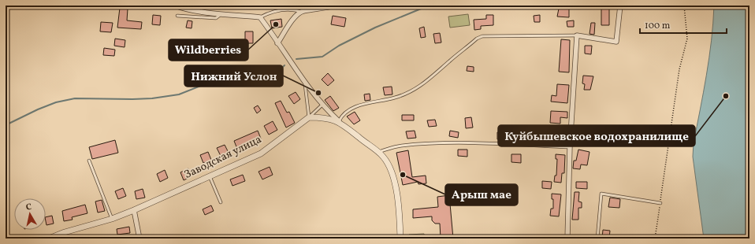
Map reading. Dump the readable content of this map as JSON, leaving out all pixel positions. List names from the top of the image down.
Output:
{
  "streets": {
    "street": ["Заводская улица"]
  },
  "places": [
    "Wildberries",
    "Нижний Услон",
    "Куйбышевское водохранилище",
    "Арыш мае"
  ],
  "scale_bar": "100 m",
  "north": "top"
}
